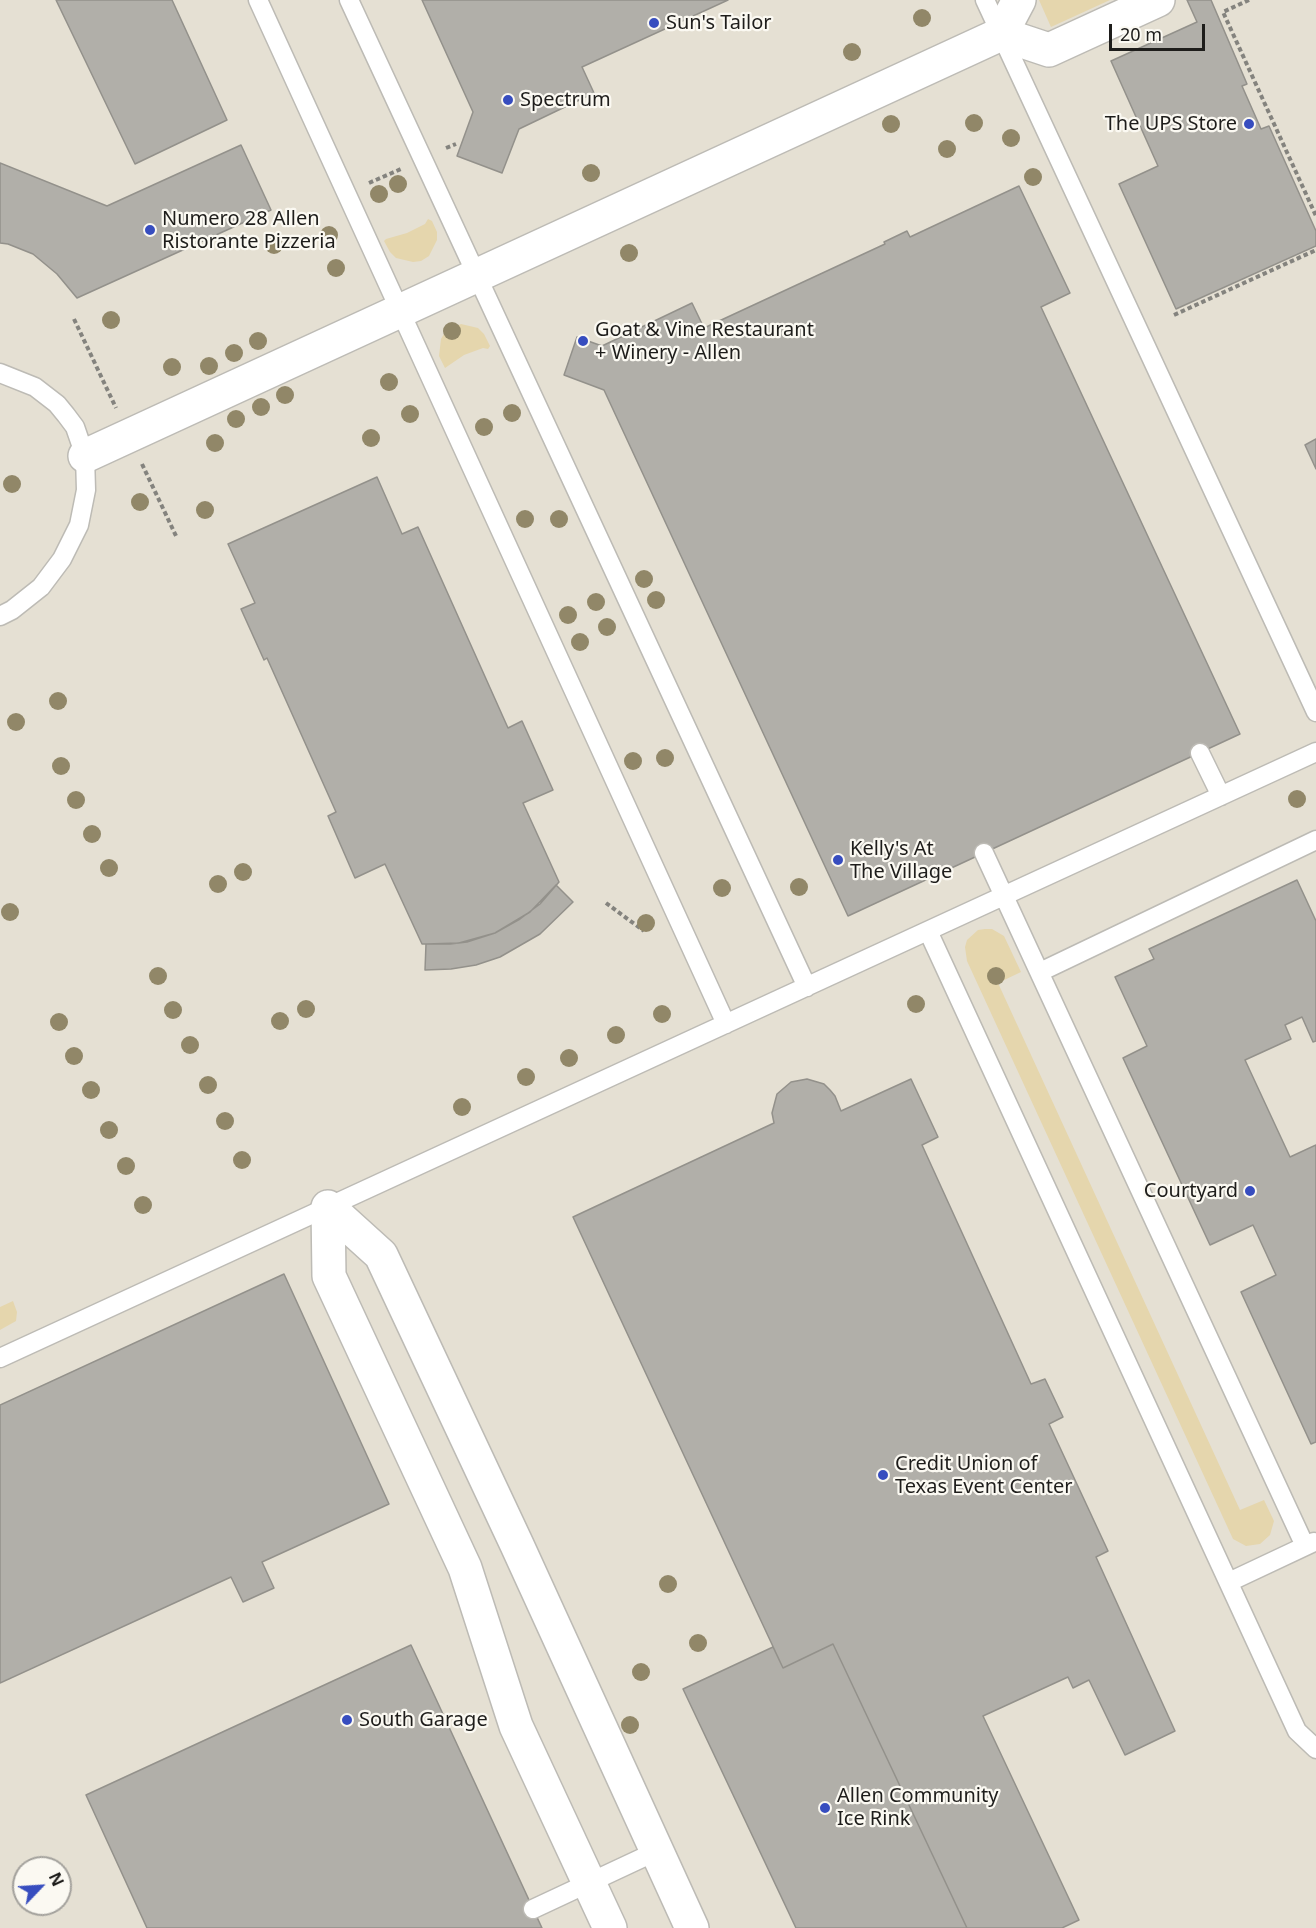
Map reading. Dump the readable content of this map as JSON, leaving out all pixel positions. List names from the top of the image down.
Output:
{
  "places": [
    "Sun's Tailor",
    "Spectrum",
    "The UPS Store",
    "Numero 28 Allen Ristorante Pizzeria",
    "Goat & Vine Restaurant + Winery - Allen",
    "Kelly's At The Village",
    "Courtyard",
    "Credit Union of Texas Event Center",
    "South Garage",
    "Allen Community Ice Rink"
  ],
  "scale_bar": "20 m",
  "north": "top right"
}
